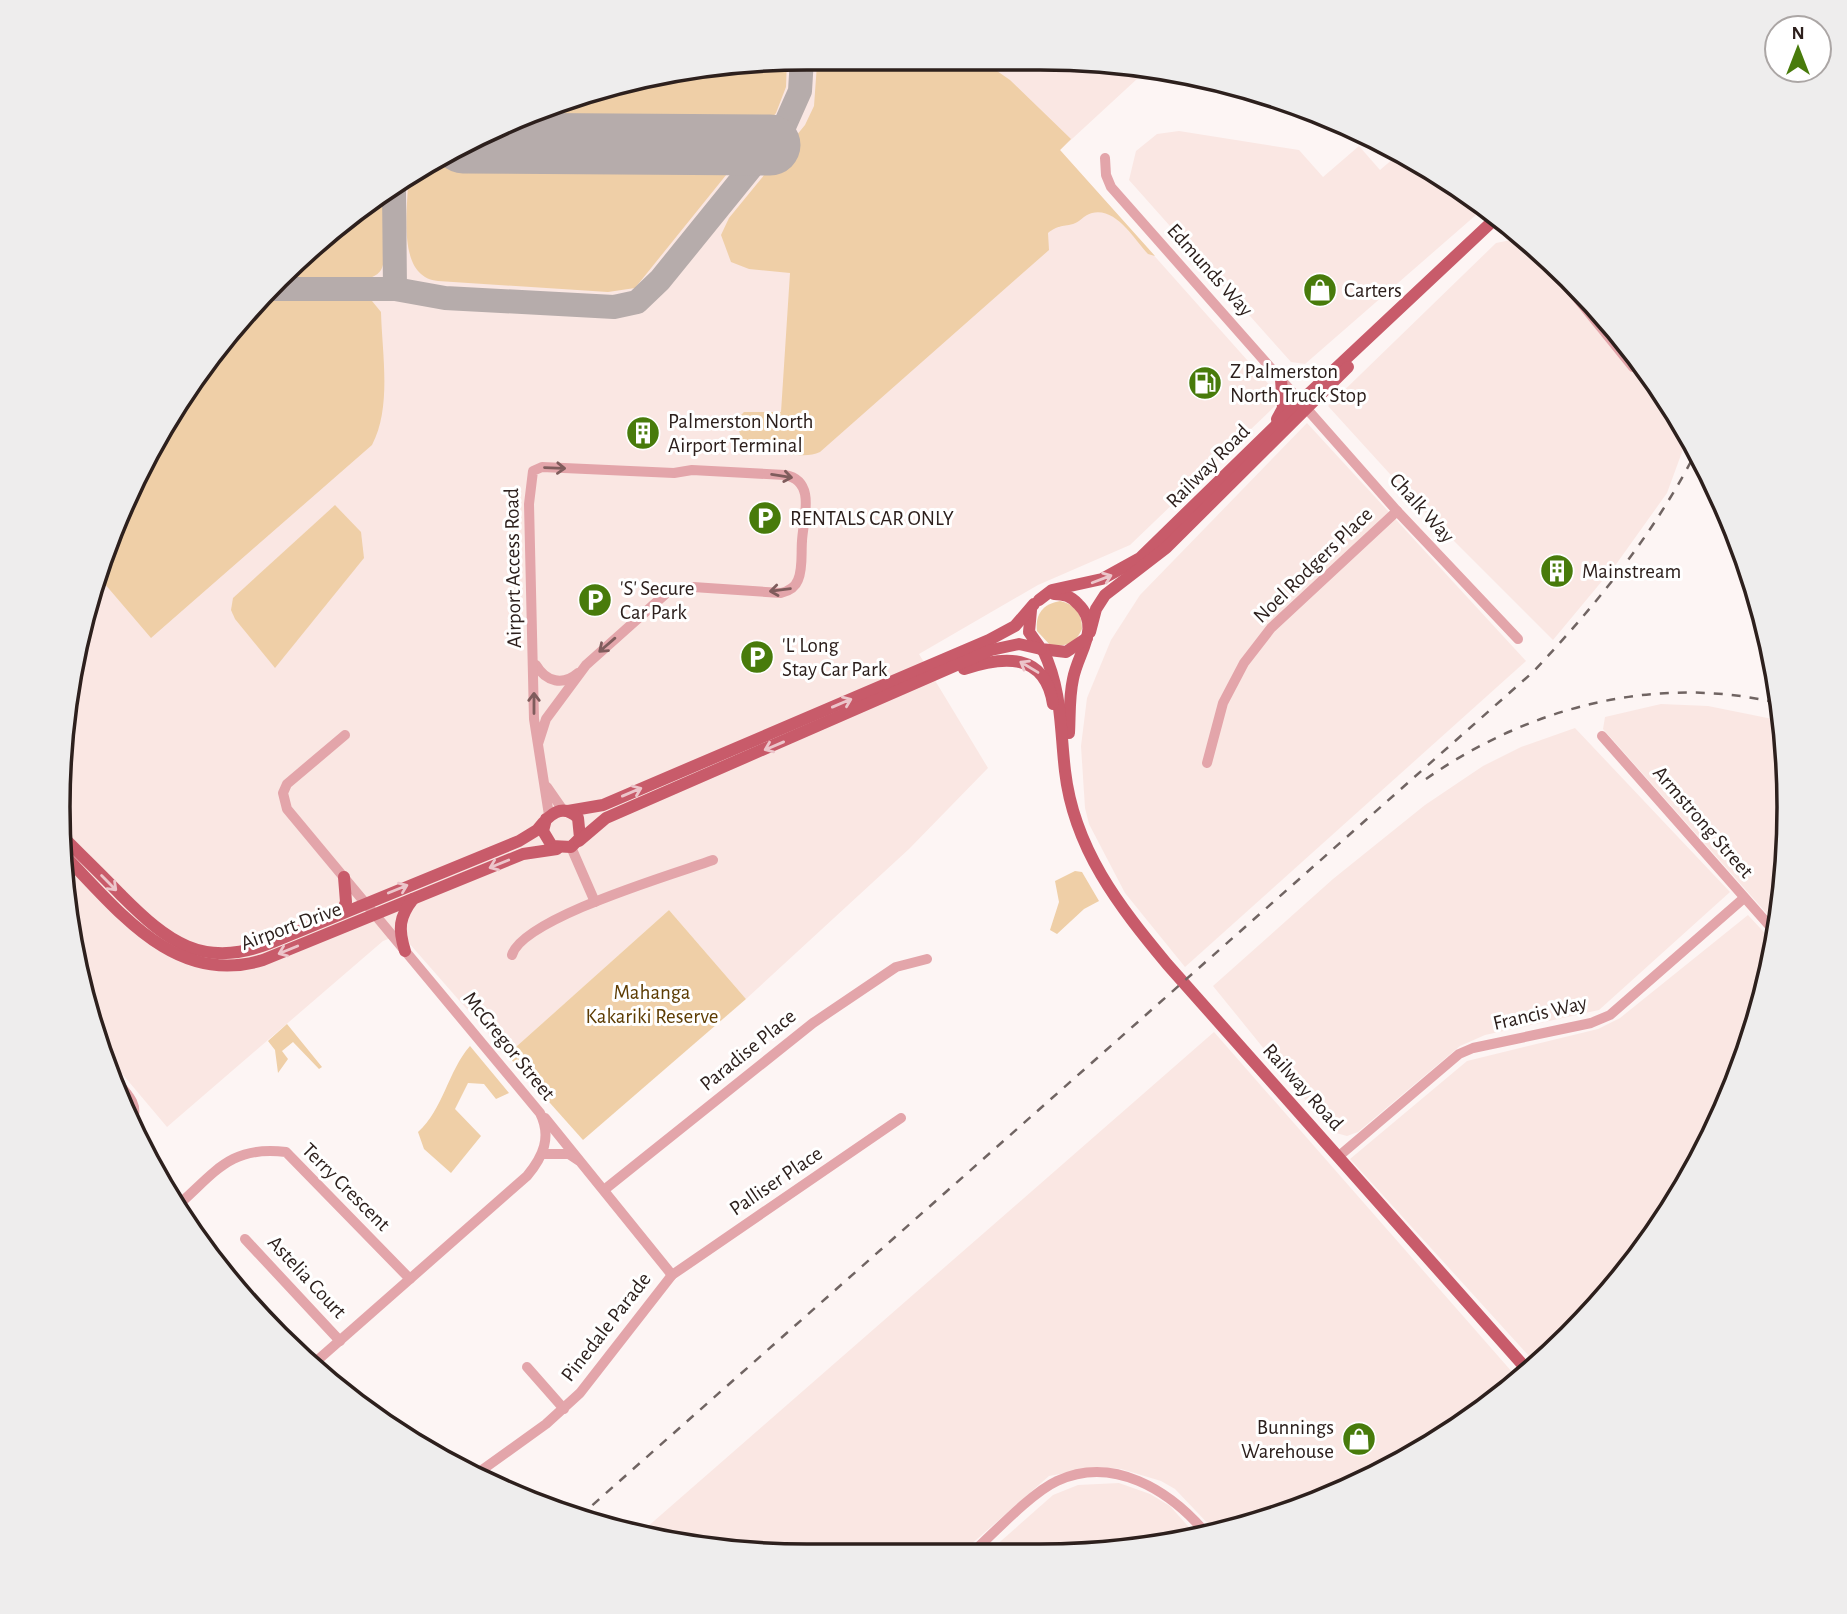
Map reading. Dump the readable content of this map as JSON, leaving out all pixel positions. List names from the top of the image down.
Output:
{
  "streets": {
    "main road": ["Railway Road", "Airport Drive"],
    "street": [
      "Edmunds Way",
      "Chalk Way",
      "Noel Rodgers Place",
      "Airport Access Road",
      "Armstrong Street",
      "Francis Way",
      "McGregor Street",
      "Paradise Place",
      "Palliser Place",
      "Terry Crescent",
      "Astelia Court",
      "Pinedale Parade"
    ]
  },
  "crossings": [
    ["Edmunds Way", "Railway Road"],
    ["Edmunds Way", "Chalk Way"],
    ["Railway Road", "Chalk Way"],
    ["Railway Road", "Francis Way"],
    ["Chalk Way", "Noel Rodgers Place"],
    ["Airport Access Road", "Airport Drive"],
    ["Armstrong Street", "Francis Way"],
    ["Airport Drive", "McGregor Street"],
    ["McGregor Street", "Pinedale Parade"],
    ["Paradise Place", "Pinedale Parade"],
    ["Palliser Place", "Pinedale Parade"]
  ],
  "parks": ["Mahanga Kakariki Reserve"],
  "places": {
    "shop": ["Carters", "Bunnings Warehouse"],
    "fuel station": ["Z Palmerston North Truck Stop"],
    "building": ["Palmerston North Airport Terminal", "Mainstream"],
    "parking": ["RENTALS CAR ONLY", "'S' Secure Car Park", "'L' Long Stay Car Park"]
  },
  "north": "top"
}
